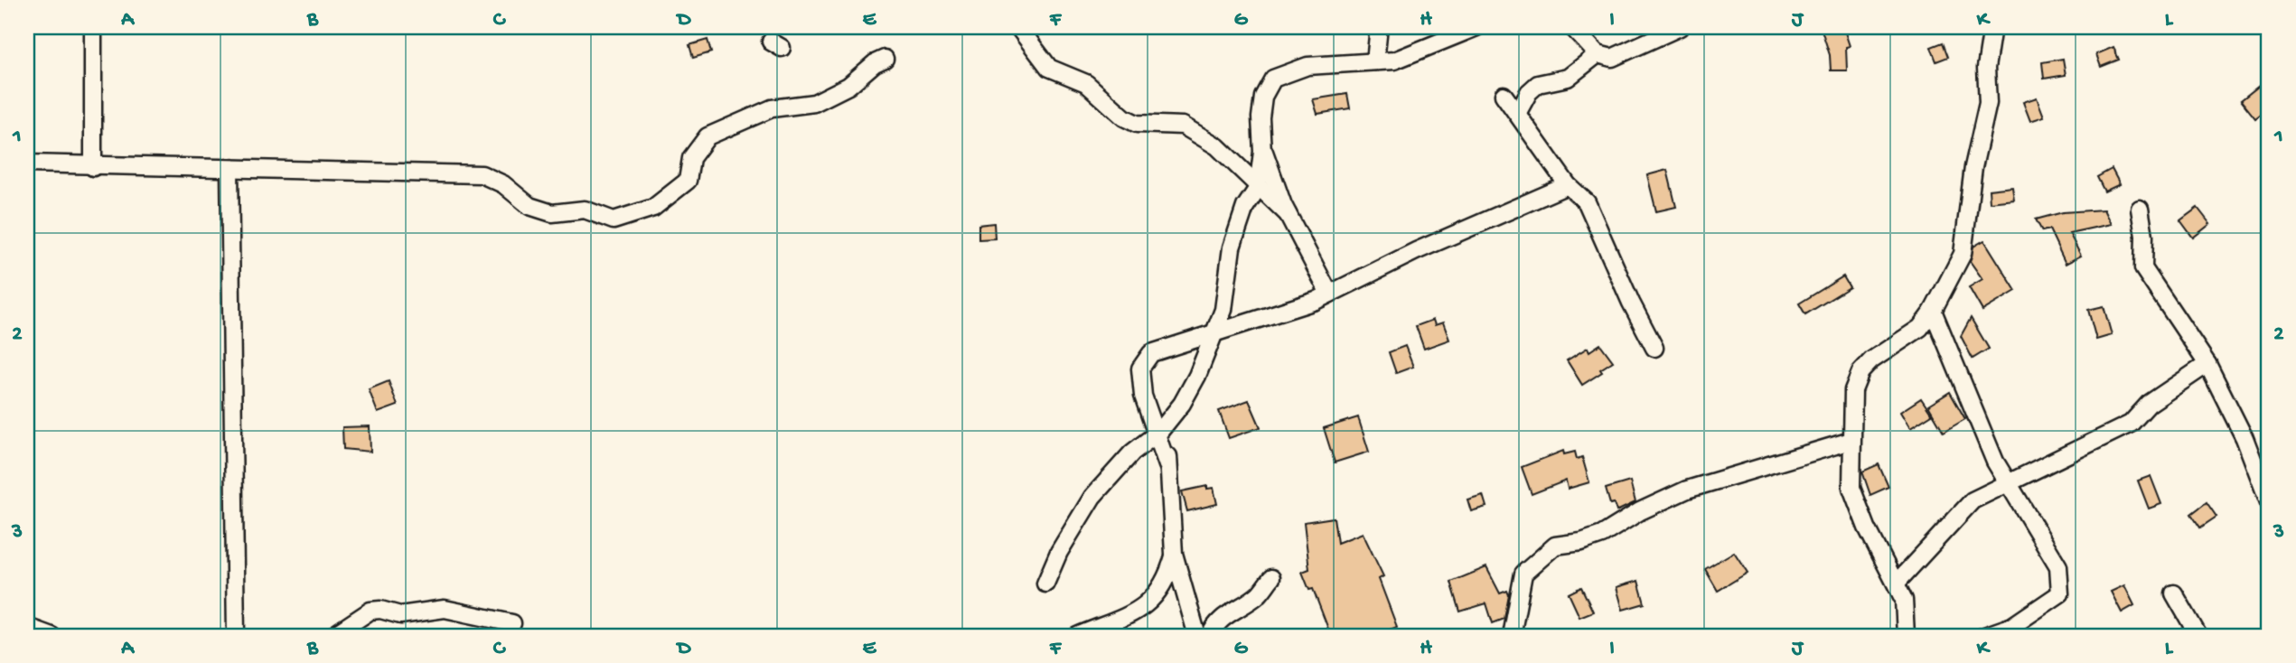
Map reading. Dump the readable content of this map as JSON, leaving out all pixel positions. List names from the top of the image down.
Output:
{
  "grid": {
    "columns": [
      "A",
      "B",
      "C",
      "D",
      "E",
      "F",
      "G",
      "H",
      "I",
      "J",
      "K",
      "L"
    ],
    "rows": ["1", "2", "3"]
  }
}
